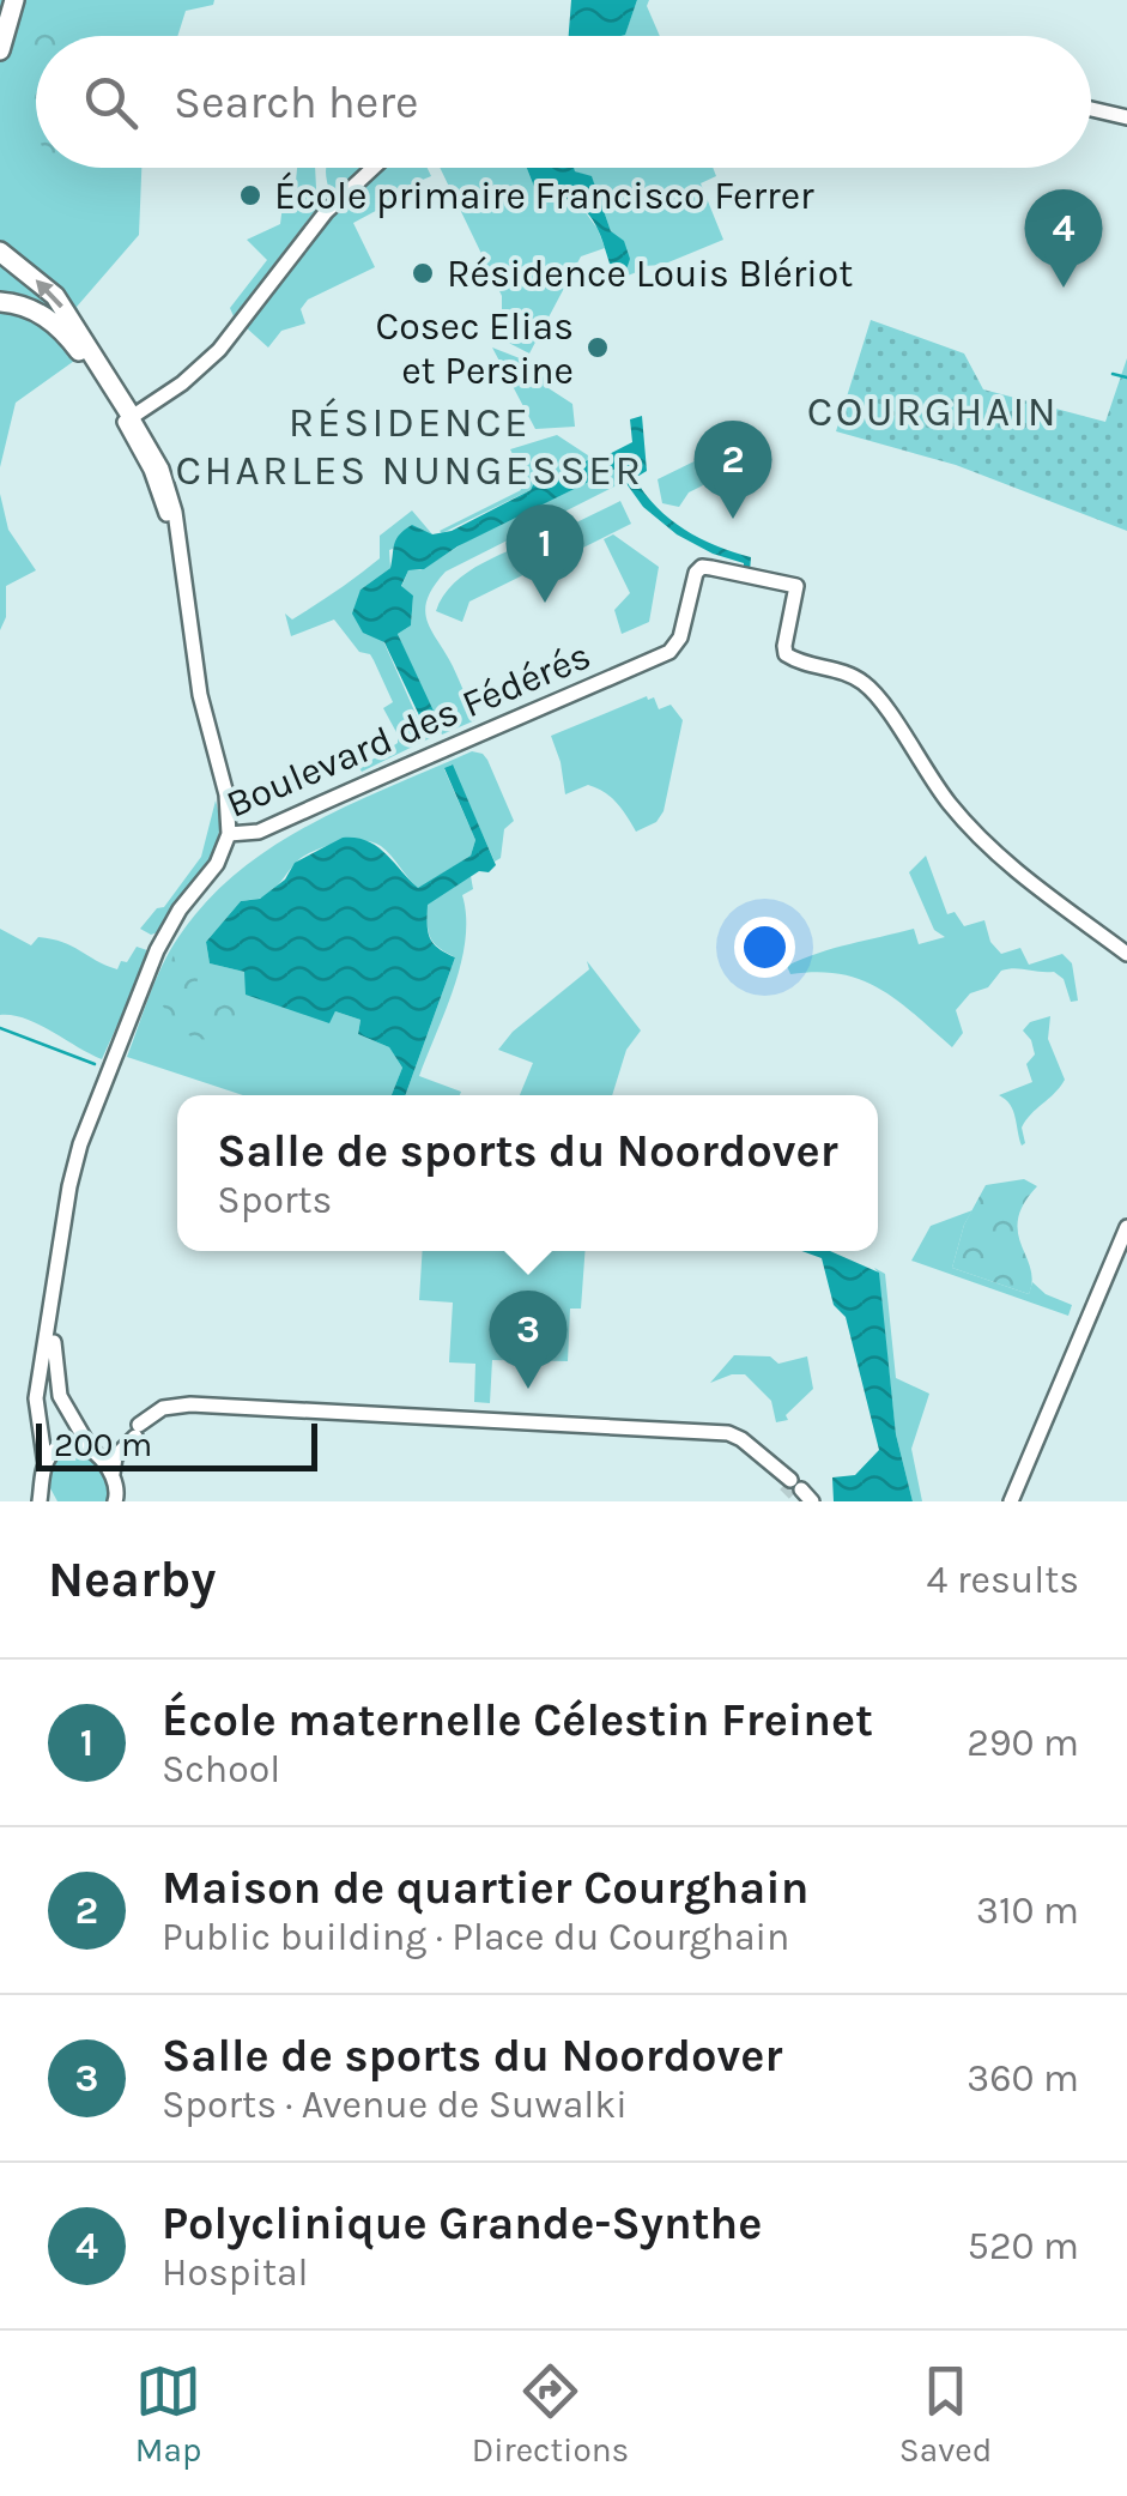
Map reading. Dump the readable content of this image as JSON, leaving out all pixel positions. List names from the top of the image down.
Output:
{
  "streets": {
    "street": ["Boulevard des Fédérés"]
  },
  "districts": ["COURGHAIN", "RÉSIDENCE CHARLES NUNGESSER"],
  "places": ["École primaire Francisco Ferrer", "Résidence Louis Blériot", "Cosec Elias et Persine"],
  "scale_bar": "200 m",
  "page": {
    "search": "Search here",
    "pins": [
      "4",
      "2",
      "1",
      "3"
    ],
    "popup": ["Salle de sports du Noordover", "Sports"],
    "scale": "200 m",
    "heading": ["Nearby", "4 results"],
    "list": [
      {
        "mark": "1",
        "name": "École maternelle Célestin Freinet",
        "note": "School",
        "value": "290 m"
      },
      {
        "mark": "2",
        "name": "Maison de quartier Courghain",
        "note": "Public building · Place du Courghain",
        "value": "310 m"
      },
      {
        "mark": "3",
        "name": "Salle de sports du Noordover",
        "note": "Sports · Avenue de Suwalki",
        "value": "360 m"
      },
      {
        "mark": "4",
        "name": "Polyclinique Grande-Synthe",
        "note": "Hospital",
        "value": "520 m"
      }
    ],
    "nav": ["Map", "Directions", "Saved"]
  }
}
